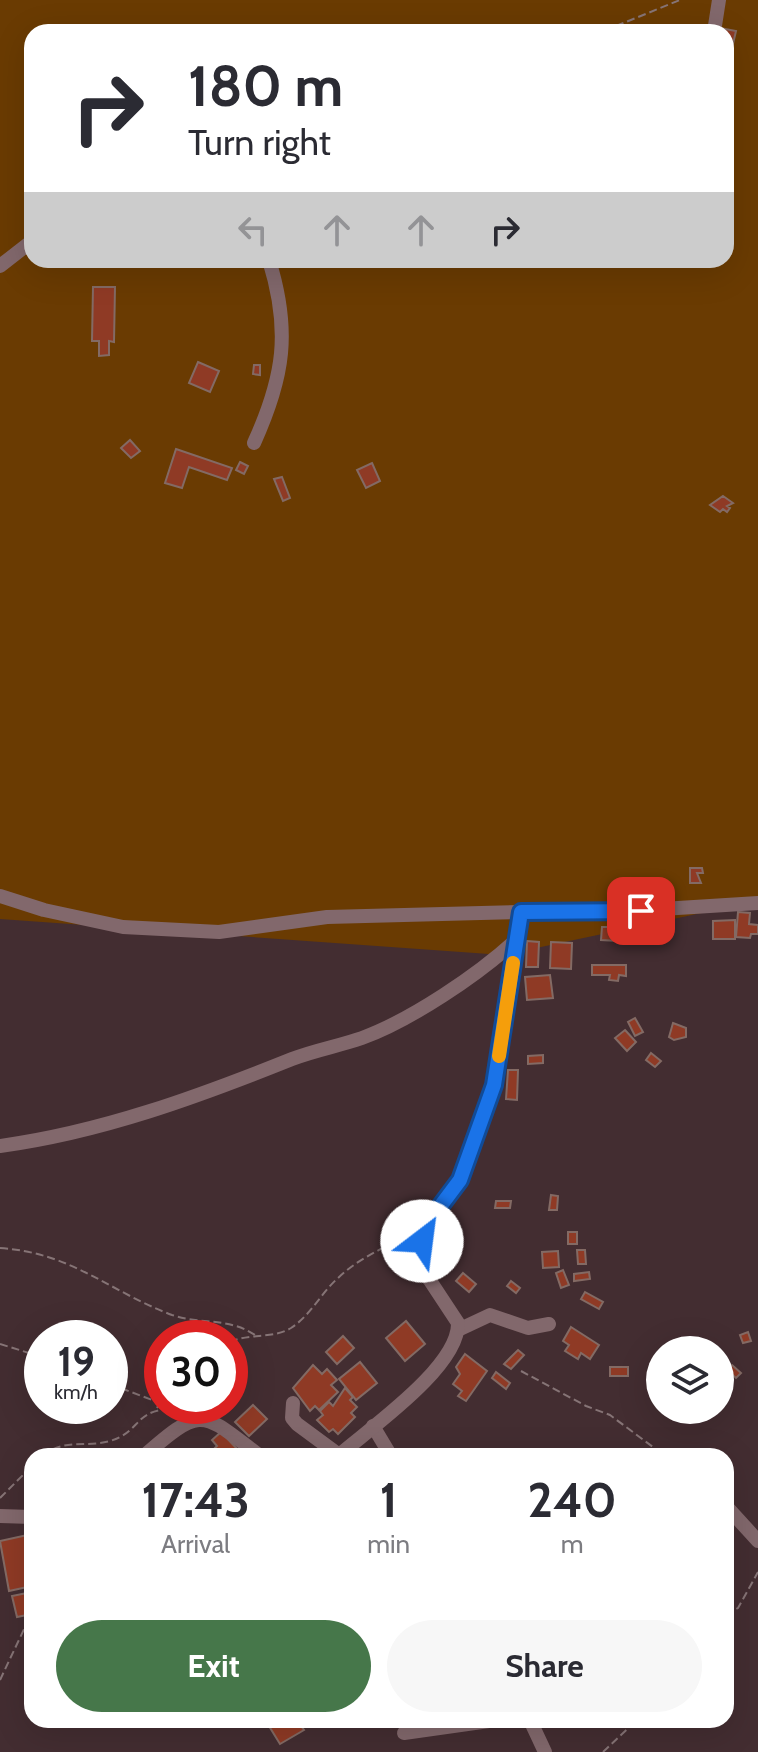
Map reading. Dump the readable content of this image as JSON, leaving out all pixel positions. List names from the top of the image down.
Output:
{
  "page": {
    "turn": ["180 m", "Turn right"],
    "speed": "19 km/h",
    "limit": "30",
    "eta": [
      "17:43",
      "Arrival",
      "1",
      "min",
      "240",
      "m"
    ],
    "buttons": ["Exit", "Share"]
  }
}
